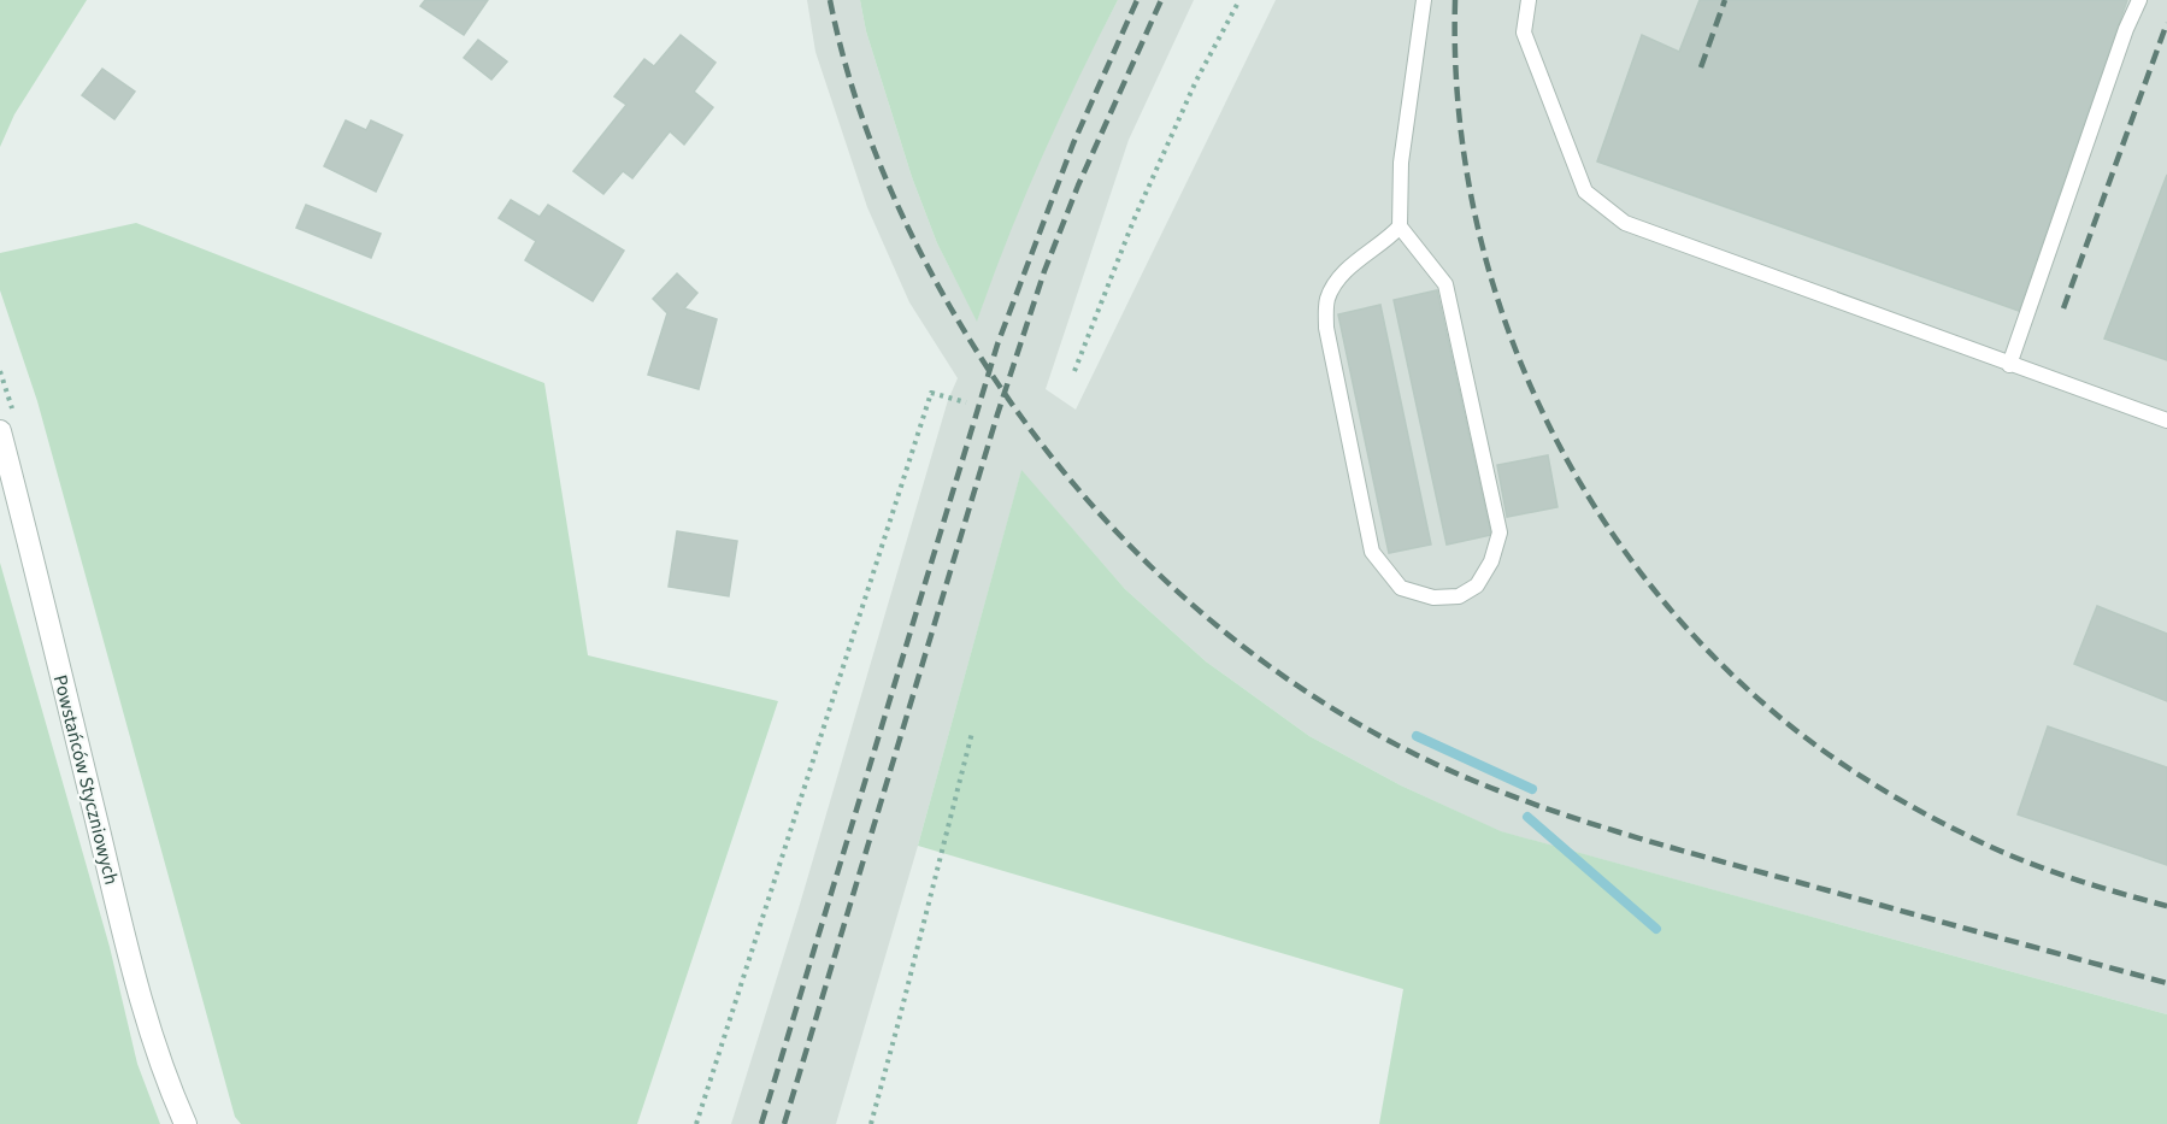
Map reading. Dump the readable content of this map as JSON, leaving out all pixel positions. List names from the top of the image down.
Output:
{
  "streets": {
    "street": ["Powstańców Styczniowych"]
  }
}
